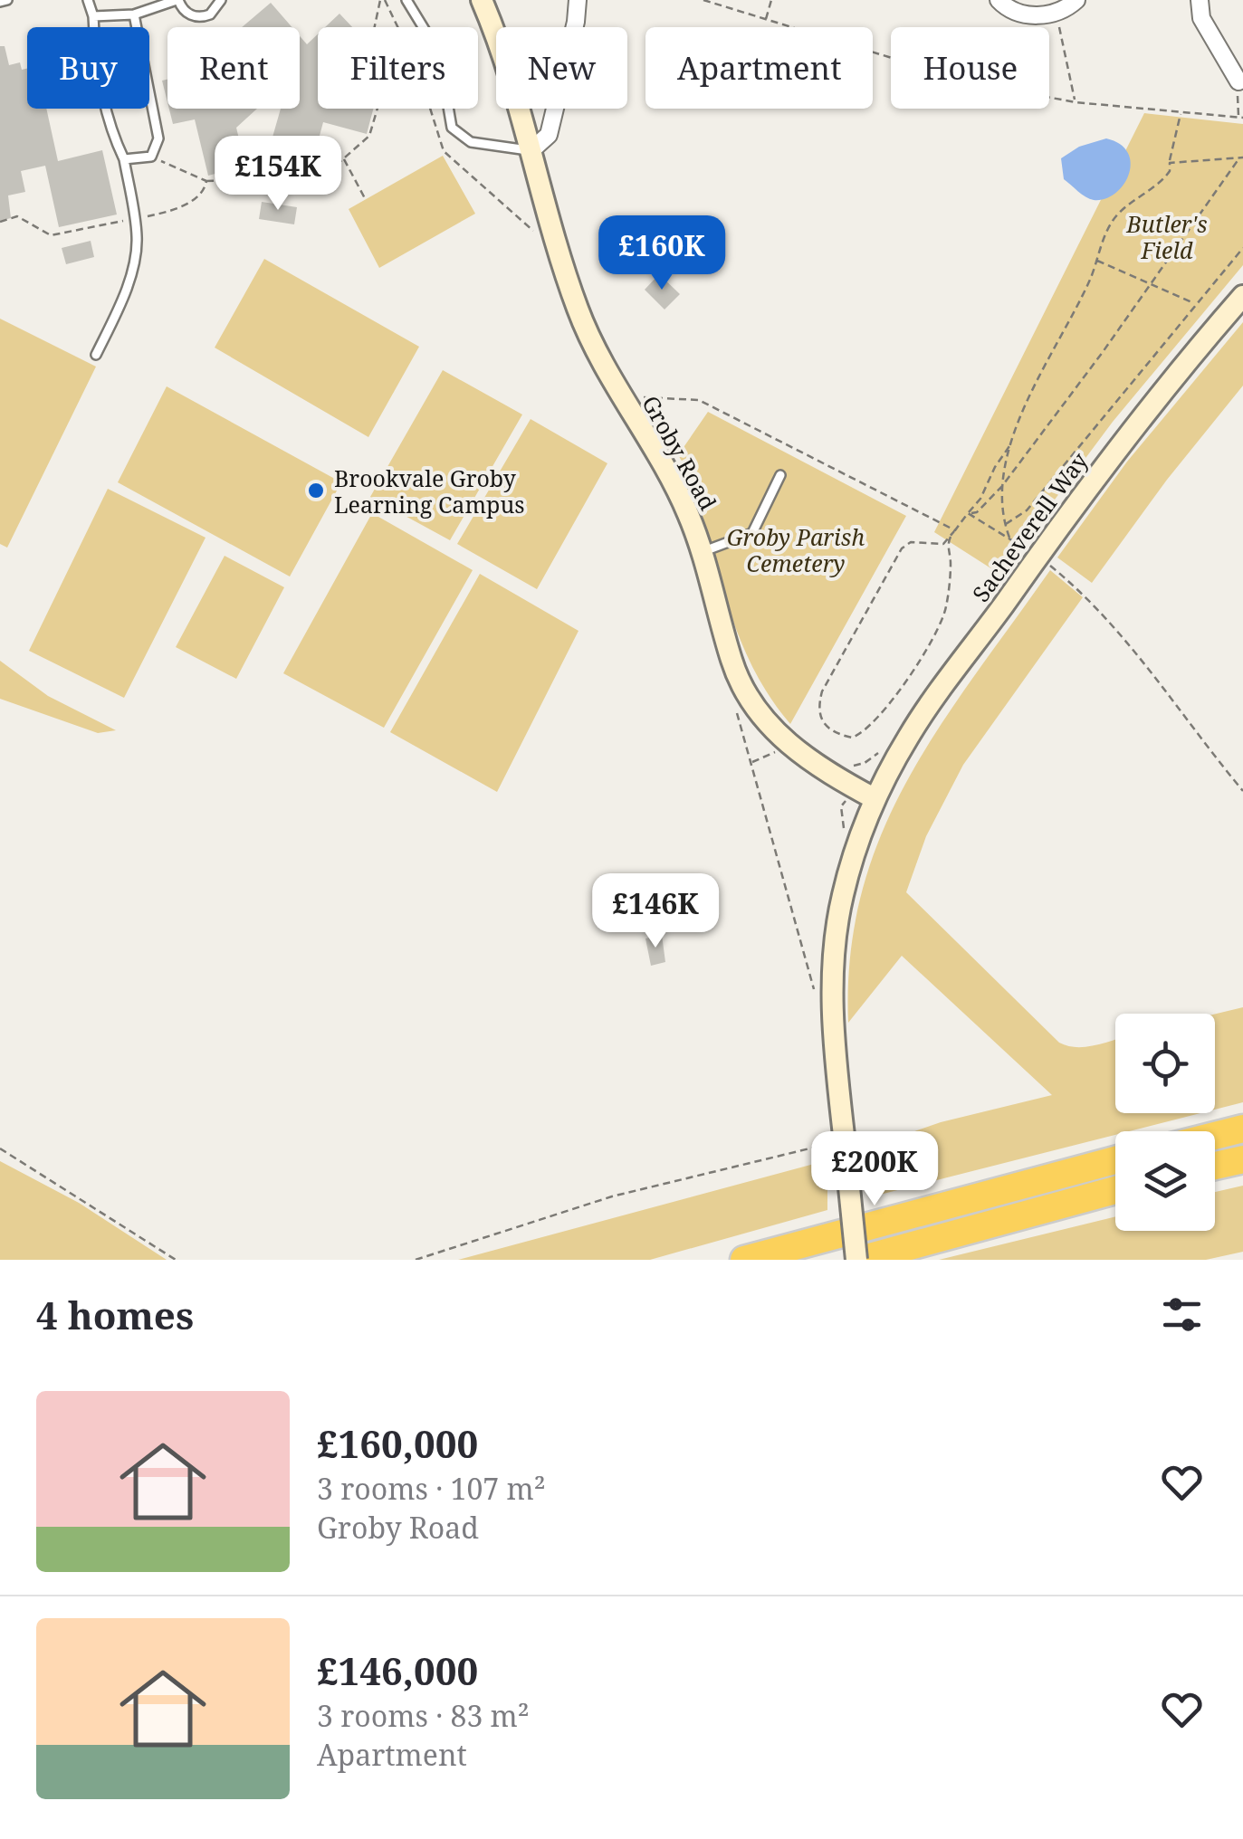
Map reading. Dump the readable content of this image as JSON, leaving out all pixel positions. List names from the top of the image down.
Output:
{
  "streets": {
    "street": ["Groby Road", "Sacheverell Way"]
  },
  "crossings": [
    ["Groby Road", "Sacheverell Way"]
  ],
  "parks": ["Butler's Field", "Groby Parish Cemetery"],
  "places": ["Brookvale Groby Learning Campus"],
  "page": {
    "chip": [
      "Buy",
      "Rent",
      "Filters",
      "New",
      "Apartment",
      "House"
    ],
    "price": [
      "£154K",
      "£160K",
      "£146K",
      "£200K"
    ],
    "heading": "4 homes",
    "list": [
      {
        "name": "£160,000",
        "note": "3 rooms · 107 m² · Groby Road"
      },
      {
        "name": "£146,000",
        "note": "3 rooms · 83 m² · Apartment"
      }
    ]
  }
}
